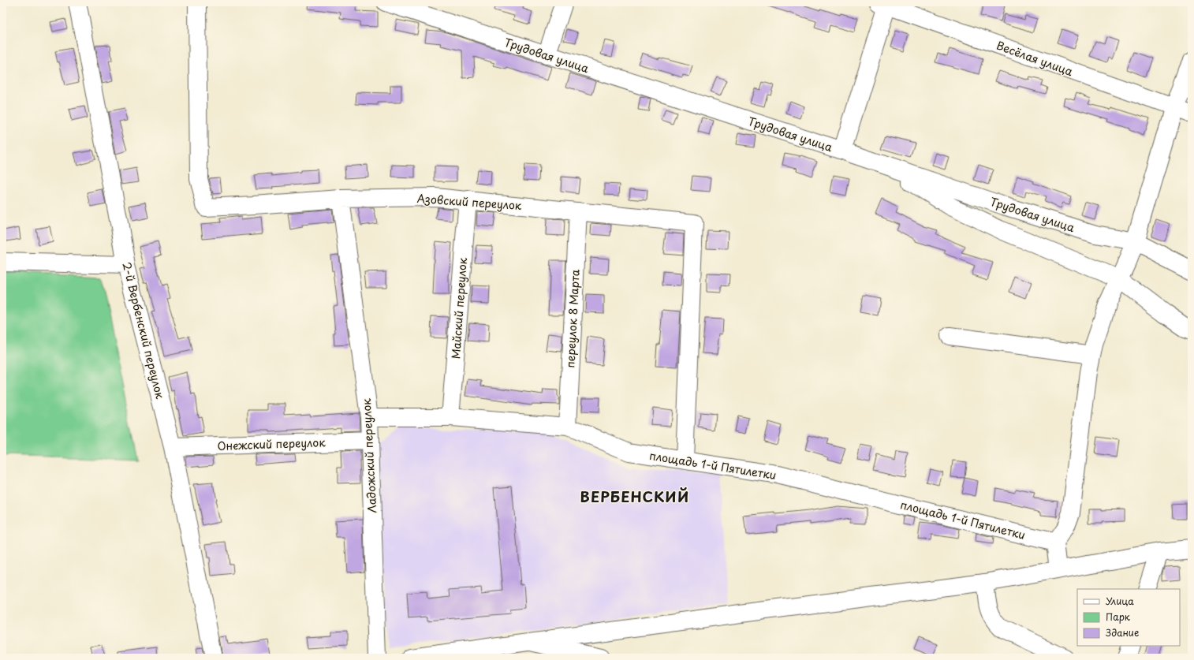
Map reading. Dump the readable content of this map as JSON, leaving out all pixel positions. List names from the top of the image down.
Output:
{
  "streets": {
    "street": [
      "Трудовая улица",
      "Весёлая улица",
      "Азовский переулок",
      "Майский переулок",
      "переулок 8 Марта",
      "2-й Вербенский переулок",
      "Онежский переулок",
      "Ладожский переулок",
      "площадь 1-й Пятилетки"
    ]
  },
  "crossings": [
    ["Азовский переулок", "Майский переулок"],
    ["Азовский переулок", "переулок 8 Марта"],
    ["Азовский переулок", "Ладожский переулок"],
    ["Азовский переулок", "площадь 1-й Пятилетки"],
    ["Майский переулок", "площадь 1-й Пятилетки"],
    ["переулок 8 Марта", "площадь 1-й Пятилетки"],
    ["2-й Вербенский переулок", "Онежский переулок"],
    ["Онежский переулок", "Ладожский переулок"],
    ["Ладожский переулок", "площадь 1-й Пятилетки"]
  ],
  "districts": ["ВЕРБЕНСКИЙ"],
  "legend": ["Улица", "Парк", "Здание"]
}
